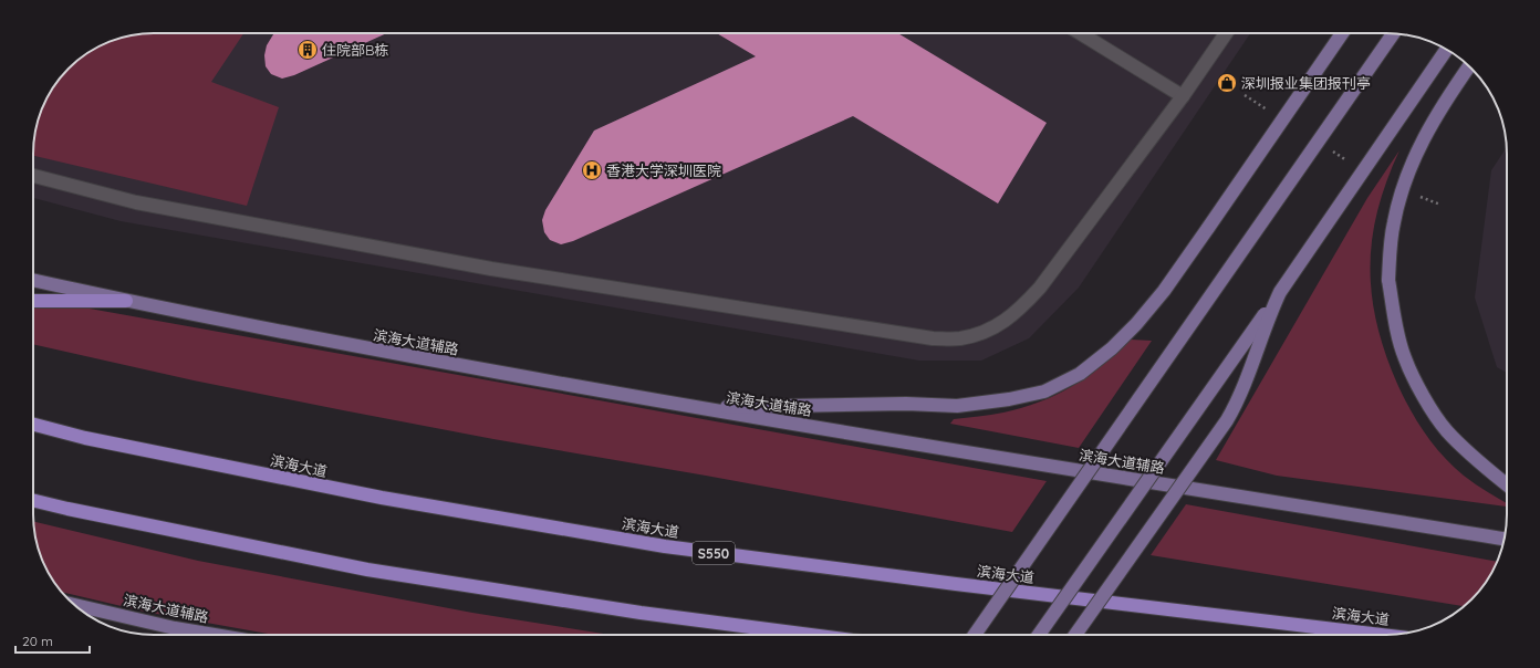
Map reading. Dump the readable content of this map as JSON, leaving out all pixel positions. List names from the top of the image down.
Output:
{
  "streets": {
    "highway": ["滨海大道", "S550"],
    "main road": ["滨海大道辅路"]
  },
  "places": {
    "building": ["住院部B栋"],
    "shop": ["深圳报业集团报刊亭"],
    "hospital": ["香港大学深圳医院"]
  },
  "scale_bar": "20 m"
}
